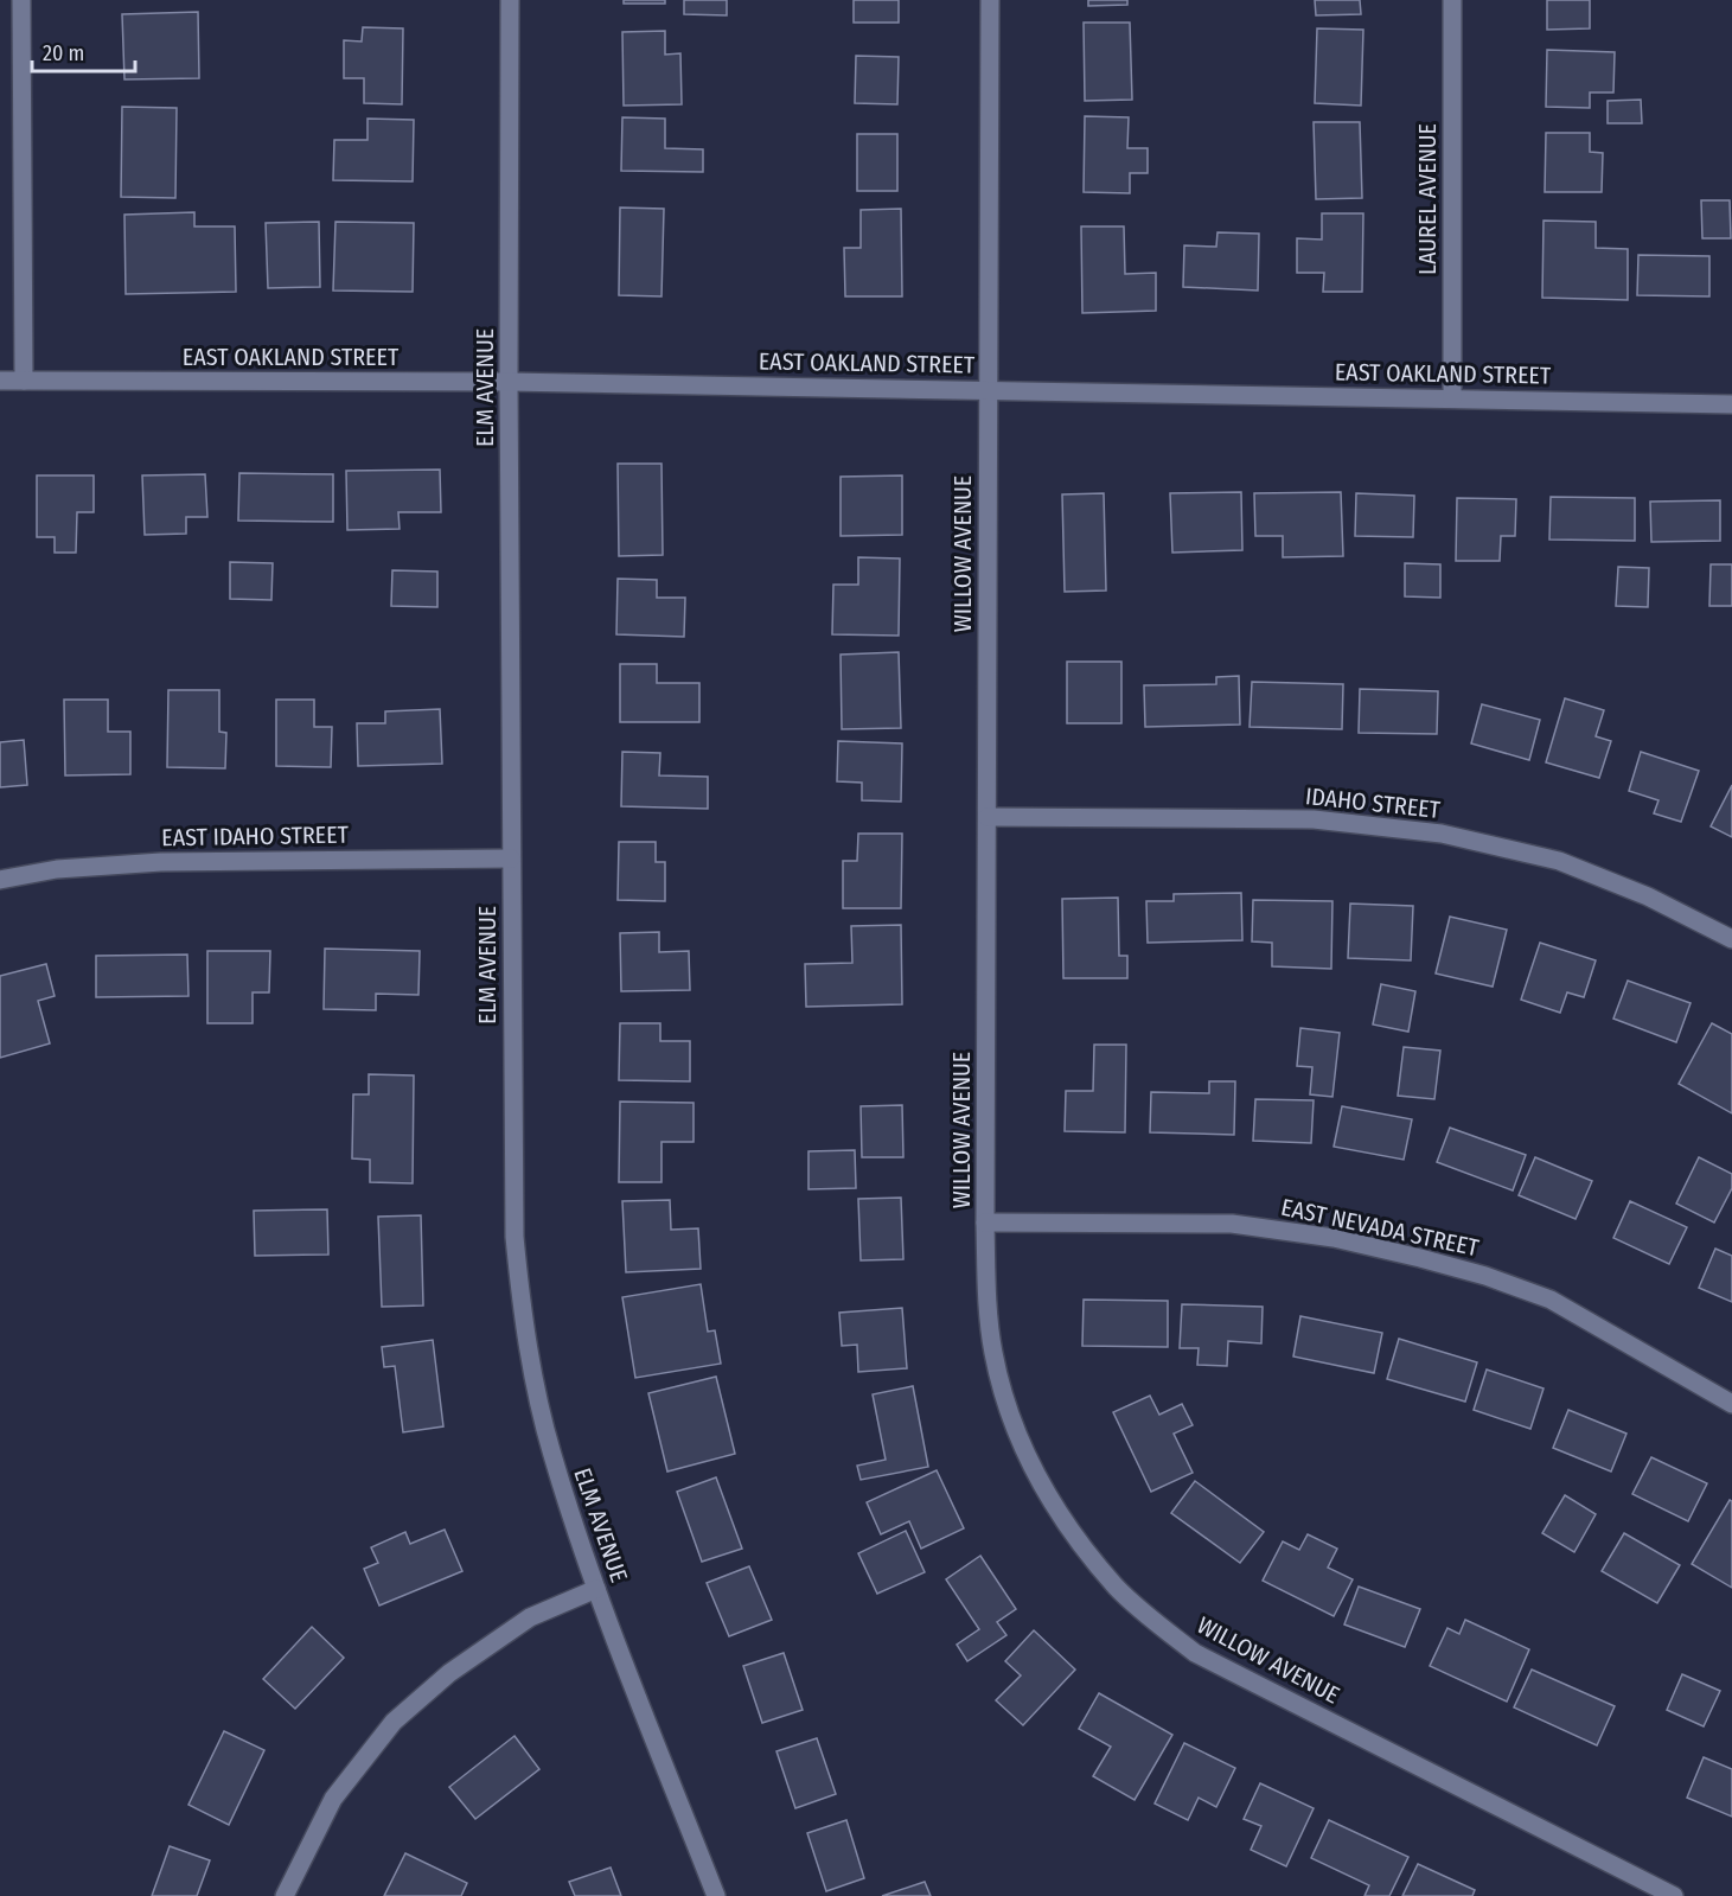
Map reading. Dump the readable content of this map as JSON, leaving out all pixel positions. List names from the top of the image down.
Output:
{
  "streets": {
    "street": [
      "LAUREL AVENUE",
      "EAST OAKLAND STREET",
      "ELM AVENUE",
      "WILLOW AVENUE",
      "IDAHO STREET",
      "EAST IDAHO STREET",
      "EAST NEVADA STREET"
    ]
  },
  "crossings": [
    ["LAUREL AVENUE", "EAST OAKLAND STREET"],
    ["EAST OAKLAND STREET", "ELM AVENUE"],
    ["EAST OAKLAND STREET", "WILLOW AVENUE"],
    ["ELM AVENUE", "EAST IDAHO STREET"],
    ["WILLOW AVENUE", "IDAHO STREET"],
    ["WILLOW AVENUE", "EAST NEVADA STREET"]
  ],
  "scale_bar": "20 m"
}
